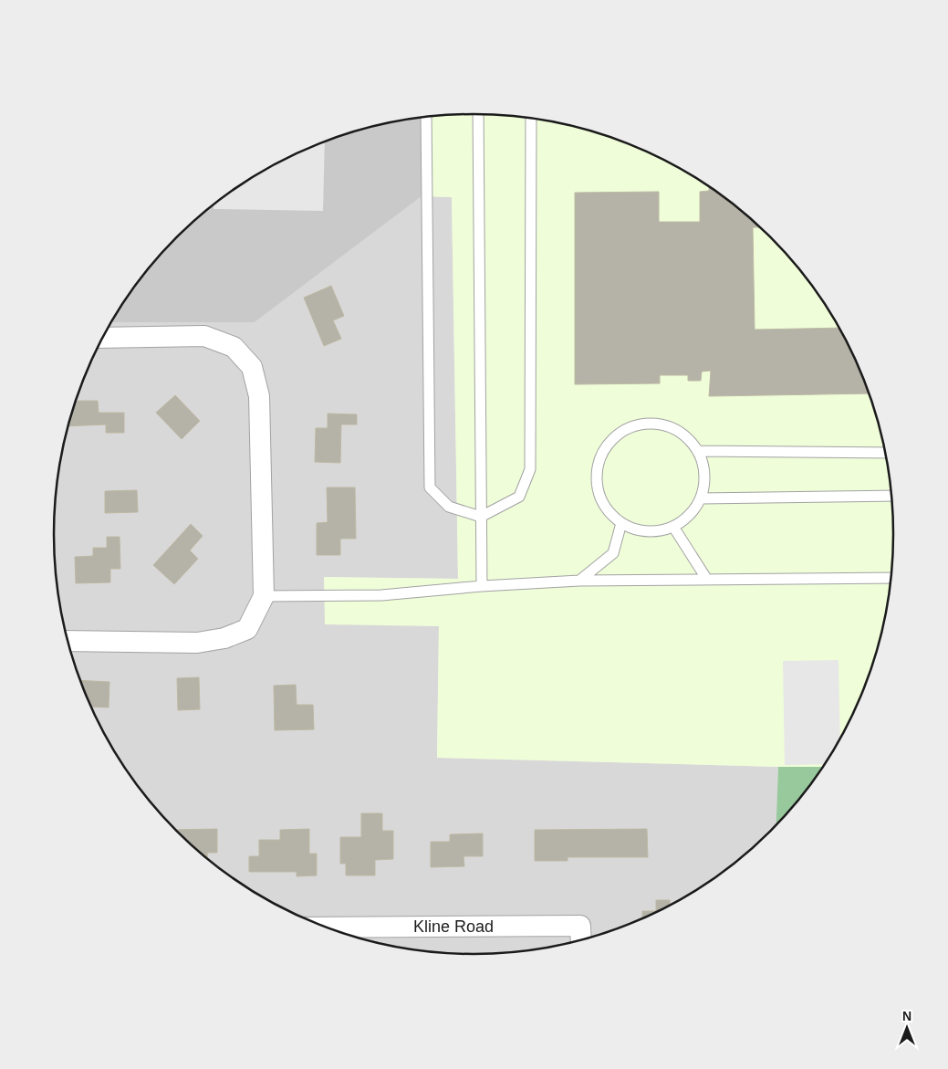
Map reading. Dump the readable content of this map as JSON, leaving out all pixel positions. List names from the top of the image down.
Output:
{
  "streets": {
    "street": ["Kline Road"]
  },
  "north": "top"
}
